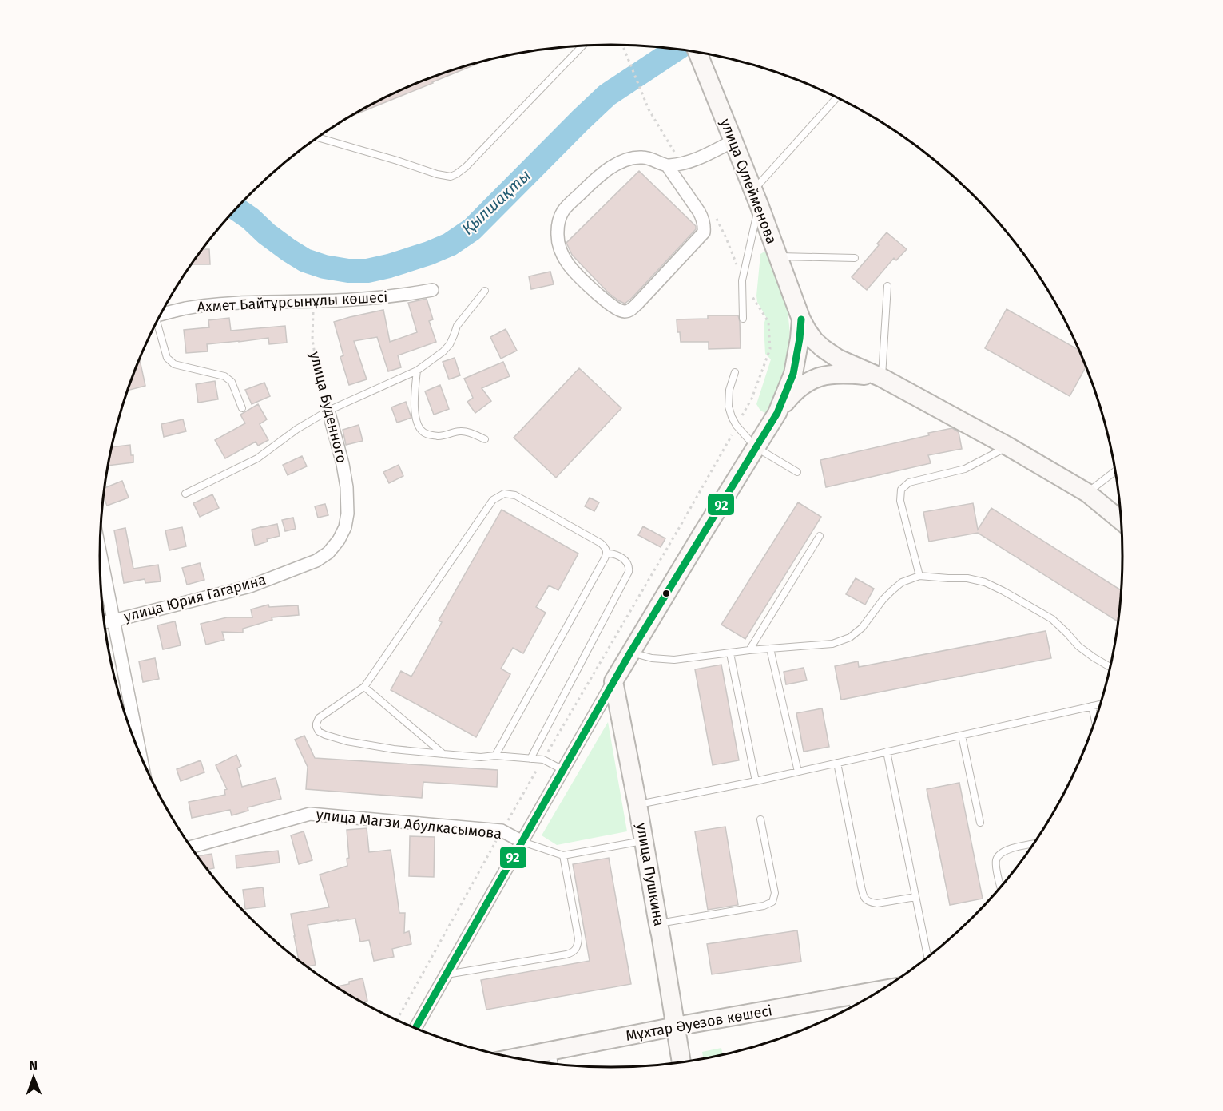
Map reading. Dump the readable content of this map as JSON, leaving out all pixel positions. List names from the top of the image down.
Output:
{
  "streets": {
    "street": [
      "улица Сулейменова",
      "Ахмет Байтұрсынұлы көшесі",
      "улица Буденного",
      "улица Юрия Гагарина",
      "улица Магзи Абулкасымова",
      "улица Пушкина",
      "Мұхтар Әуезов көшесі"
    ]
  },
  "crossings": [
    ["Ахмет Байтұрсынұлы көшесі", "улица Буденного"],
    ["улица Буденного", "улица Юрия Гагарина"],
    ["улица Пушкина", "Мұхтар Әуезов көшесі"]
  ],
  "water": ["Қылшақты"],
  "lines": ["transit line 92"],
  "north": "top"
}
